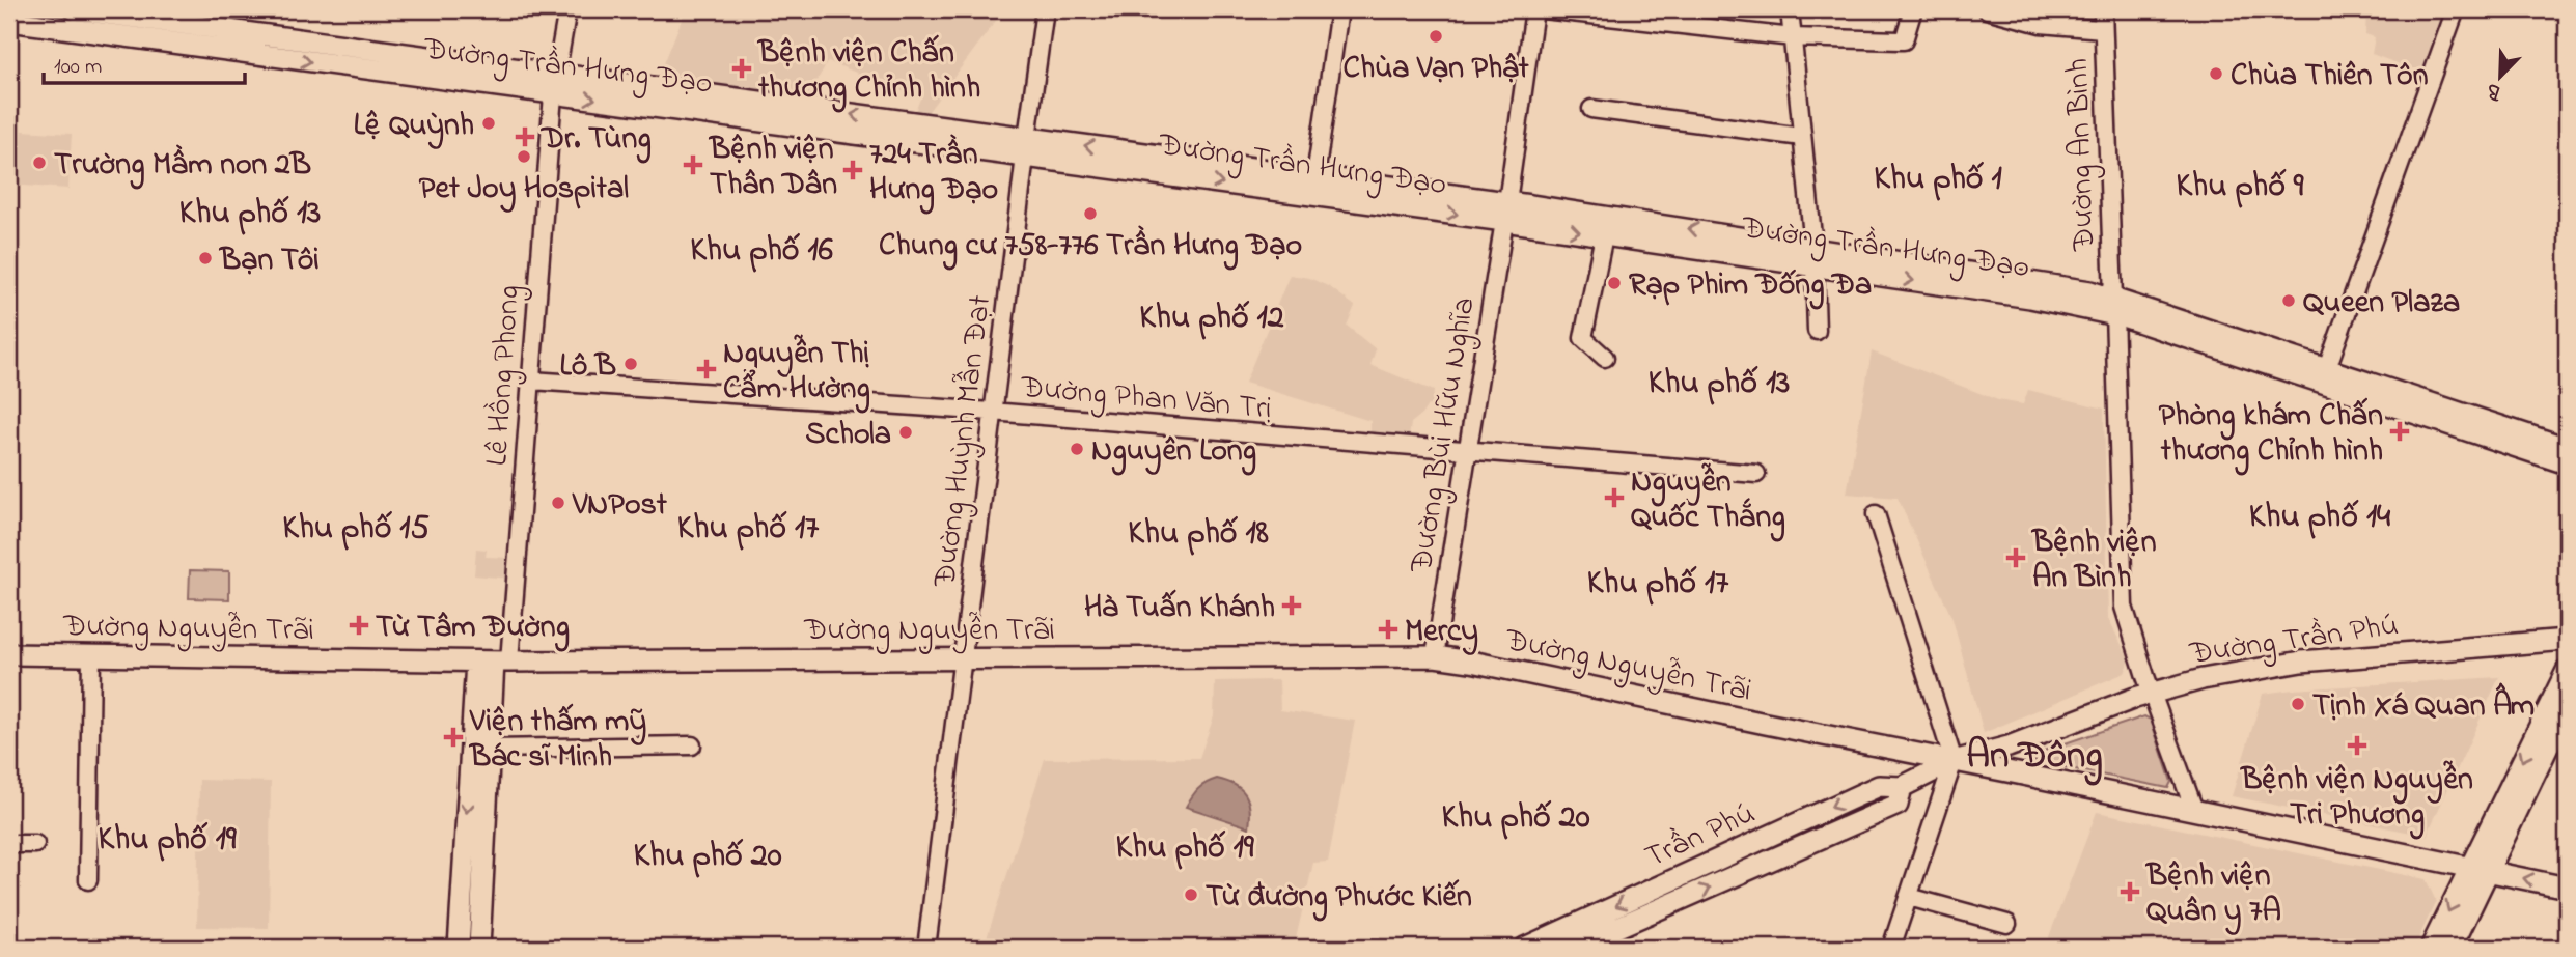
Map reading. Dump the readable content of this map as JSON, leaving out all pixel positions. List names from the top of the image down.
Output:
{
  "streets": {
    "main road": [
      "Đường Trần Hưng Đạo",
      "Lê Hồng Phong",
      "Đường Nguyễn Trãi",
      "Đường Trần Phú",
      "Trần Phú"
    ],
    "street": [
      "Đường An Bình",
      "Đường Phan Văn Trị",
      "Đường Bùi Hữu Nghĩa",
      "Đường Huỳnh Mẫn Đạt"
    ]
  },
  "crossings": [
    ["Đường Trần Hưng Đạo", "Đường An Bình"],
    ["Đường Trần Hưng Đạo", "Lê Hồng Phong"],
    ["Đường Trần Hưng Đạo", "Đường Bùi Hữu Nghĩa"],
    ["Đường Trần Hưng Đạo", "Đường Huỳnh Mẫn Đạt"],
    ["Đường An Bình", "Đường Nguyễn Trãi"],
    ["Đường An Bình", "Đường Trần Phú"],
    ["Lê Hồng Phong", "Đường Phan Văn Trị"],
    ["Lê Hồng Phong", "Đường Nguyễn Trãi"],
    ["Đường Phan Văn Trị", "Đường Bùi Hữu Nghĩa"],
    ["Đường Phan Văn Trị", "Đường Huỳnh Mẫn Đạt"],
    ["Đường Bùi Hữu Nghĩa", "Đường Nguyễn Trãi"],
    ["Đường Huỳnh Mẫn Đạt", "Đường Nguyễn Trãi"],
    ["Đường Nguyễn Trãi", "Đường Trần Phú"],
    ["Đường Nguyễn Trãi", "Trần Phú"],
    ["Đường Trần Phú", "Trần Phú"]
  ],
  "districts": [
    "Khu phố 1",
    "Khu phố 9",
    "Khu phố 13",
    "Khu phố 16",
    "Khu phố 12",
    "Khu phố 13",
    "Khu phố 14",
    "Khu phố 15",
    "Khu phố 17",
    "Khu phố 18",
    "Khu phố 17",
    "An Đông",
    "Khu phố 20",
    "Khu phố 19",
    "Khu phố 19",
    "Khu phố 20"
  ],
  "places": {
    "other": [
      "Chùa Vạn Phật",
      "Chùa Thiên Tôn",
      "Lệ Quỳnh",
      "Pet Joy Hospital",
      "Trường Mầm non 2B",
      "Chung cư 758-776 Trần Hưng Đạo",
      "Bạn Tôi",
      "Rạp Phim Đống Đa",
      "Queen Plaza",
      "Lô B",
      "Schola",
      "Nguyên Long",
      "VNPost",
      "Tịnh Xá Quan Âm",
      "Từ đường Phước Kiến"
    ],
    "health": [
      "Bệnh viện Chấn thương Chỉnh hình",
      "Dr. Tùng",
      "Bệnh viện Thân Dân",
      "724 Trần Hưng Đạo",
      "Nguyễn Thị Cẩm Hường",
      "Phòng khám Chấn thương Chỉnh hình",
      "Nguyễn Quốc Thắng",
      "Bệnh viện An Bình",
      "Hà Tuấn Khánh",
      "Từ Tâm Đường",
      "Mercy",
      "Viện thấm mỹ Bác sĩ Minh",
      "Bệnh viện Nguyễn Tri Phương",
      "Bệnh viện Quân y 7A"
    ]
  },
  "scale_bar": "100 m",
  "north": "bottom left"
}
